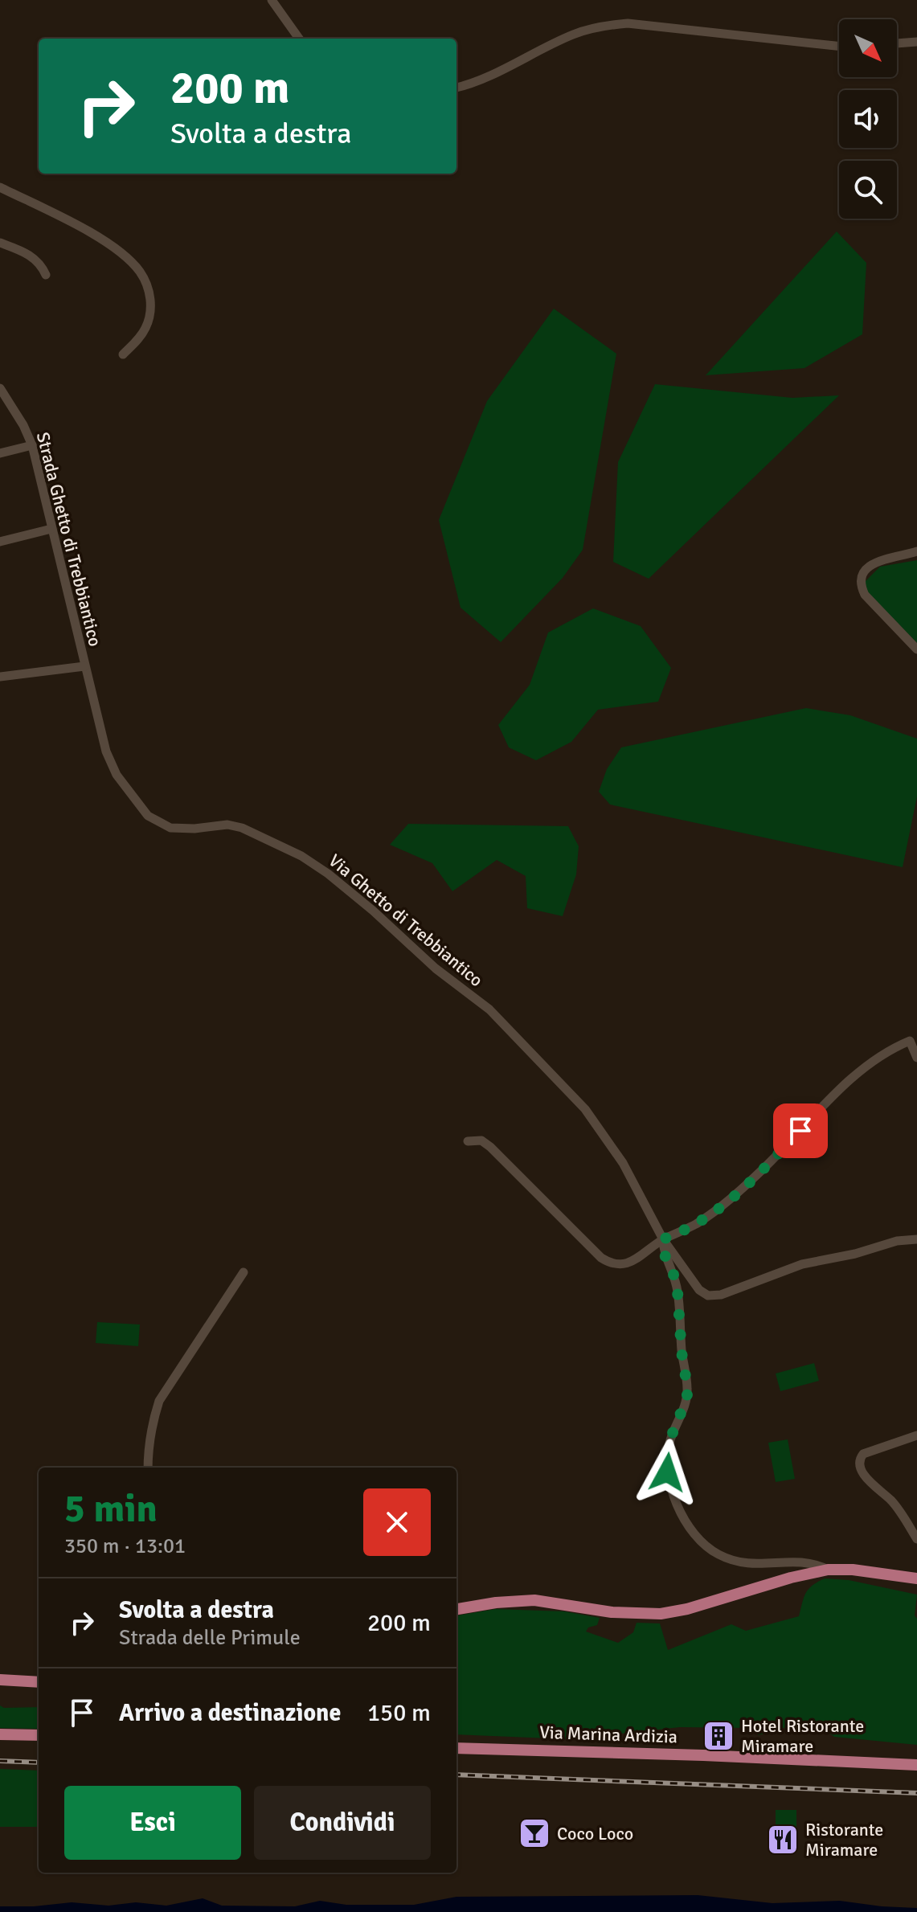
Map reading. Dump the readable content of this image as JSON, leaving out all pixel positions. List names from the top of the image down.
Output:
{
  "streets": {
    "main road": ["Via Marina Ardizia"],
    "street": ["Strada Ghetto di Trebbiantico", "Via Ghetto di Trebbiantico"]
  },
  "crossings": [
    ["Strada Ghetto di Trebbiantico", "Via Ghetto di Trebbiantico"]
  ],
  "places": {
    "building": ["Hotel Ristorante Miramare"],
    "bar": ["Coco Loco"],
    "restaurant": ["Ristorante Miramare"]
  },
  "north": "bottom right",
  "page": {
    "turn": ["200 m", "Svolta a destra"],
    "heading": ["5 min", "350 m · 13:01"],
    "list": [
      {
        "name": "Svolta a destra",
        "note": "Strada delle Primule",
        "value": "200 m"
      },
      {
        "name": "Arrivo a destinazione",
        "value": "150 m"
      }
    ],
    "buttons": ["Esci", "Condividi"]
  }
}
